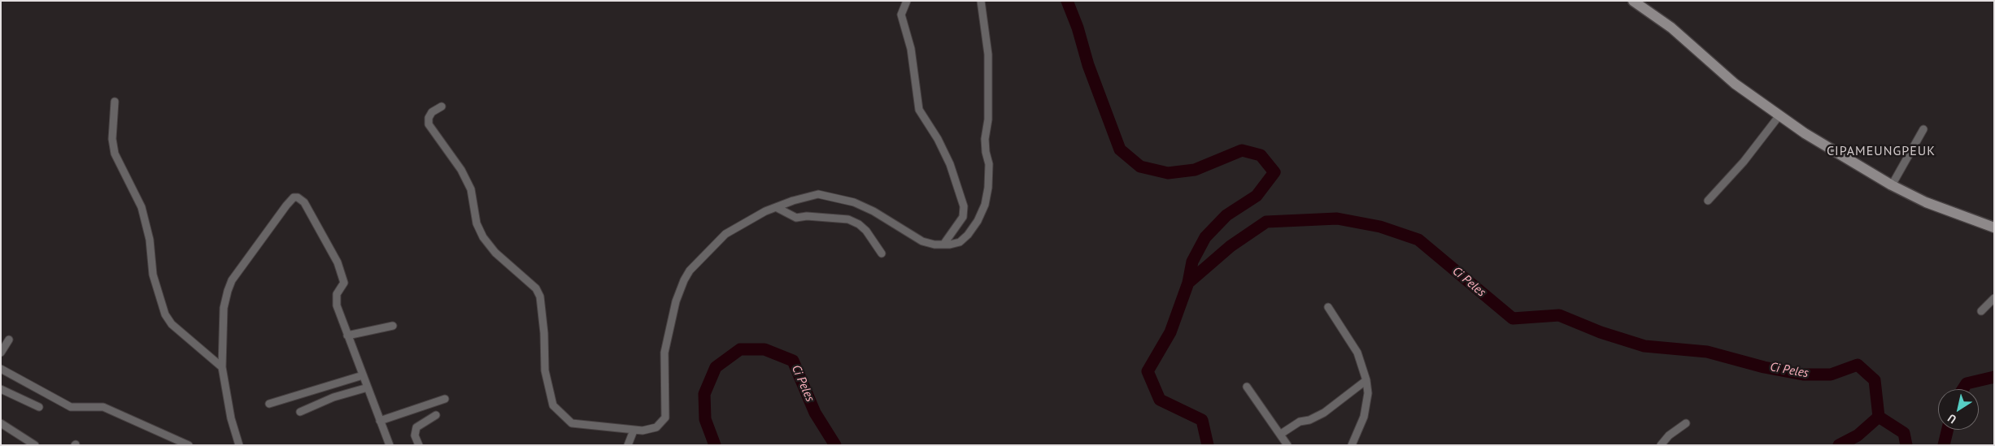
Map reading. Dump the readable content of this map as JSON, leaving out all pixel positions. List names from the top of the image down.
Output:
{
  "districts": ["CIPAMEUNGPEUK"],
  "water": ["Ci Peles"],
  "north": "bottom left"
}
